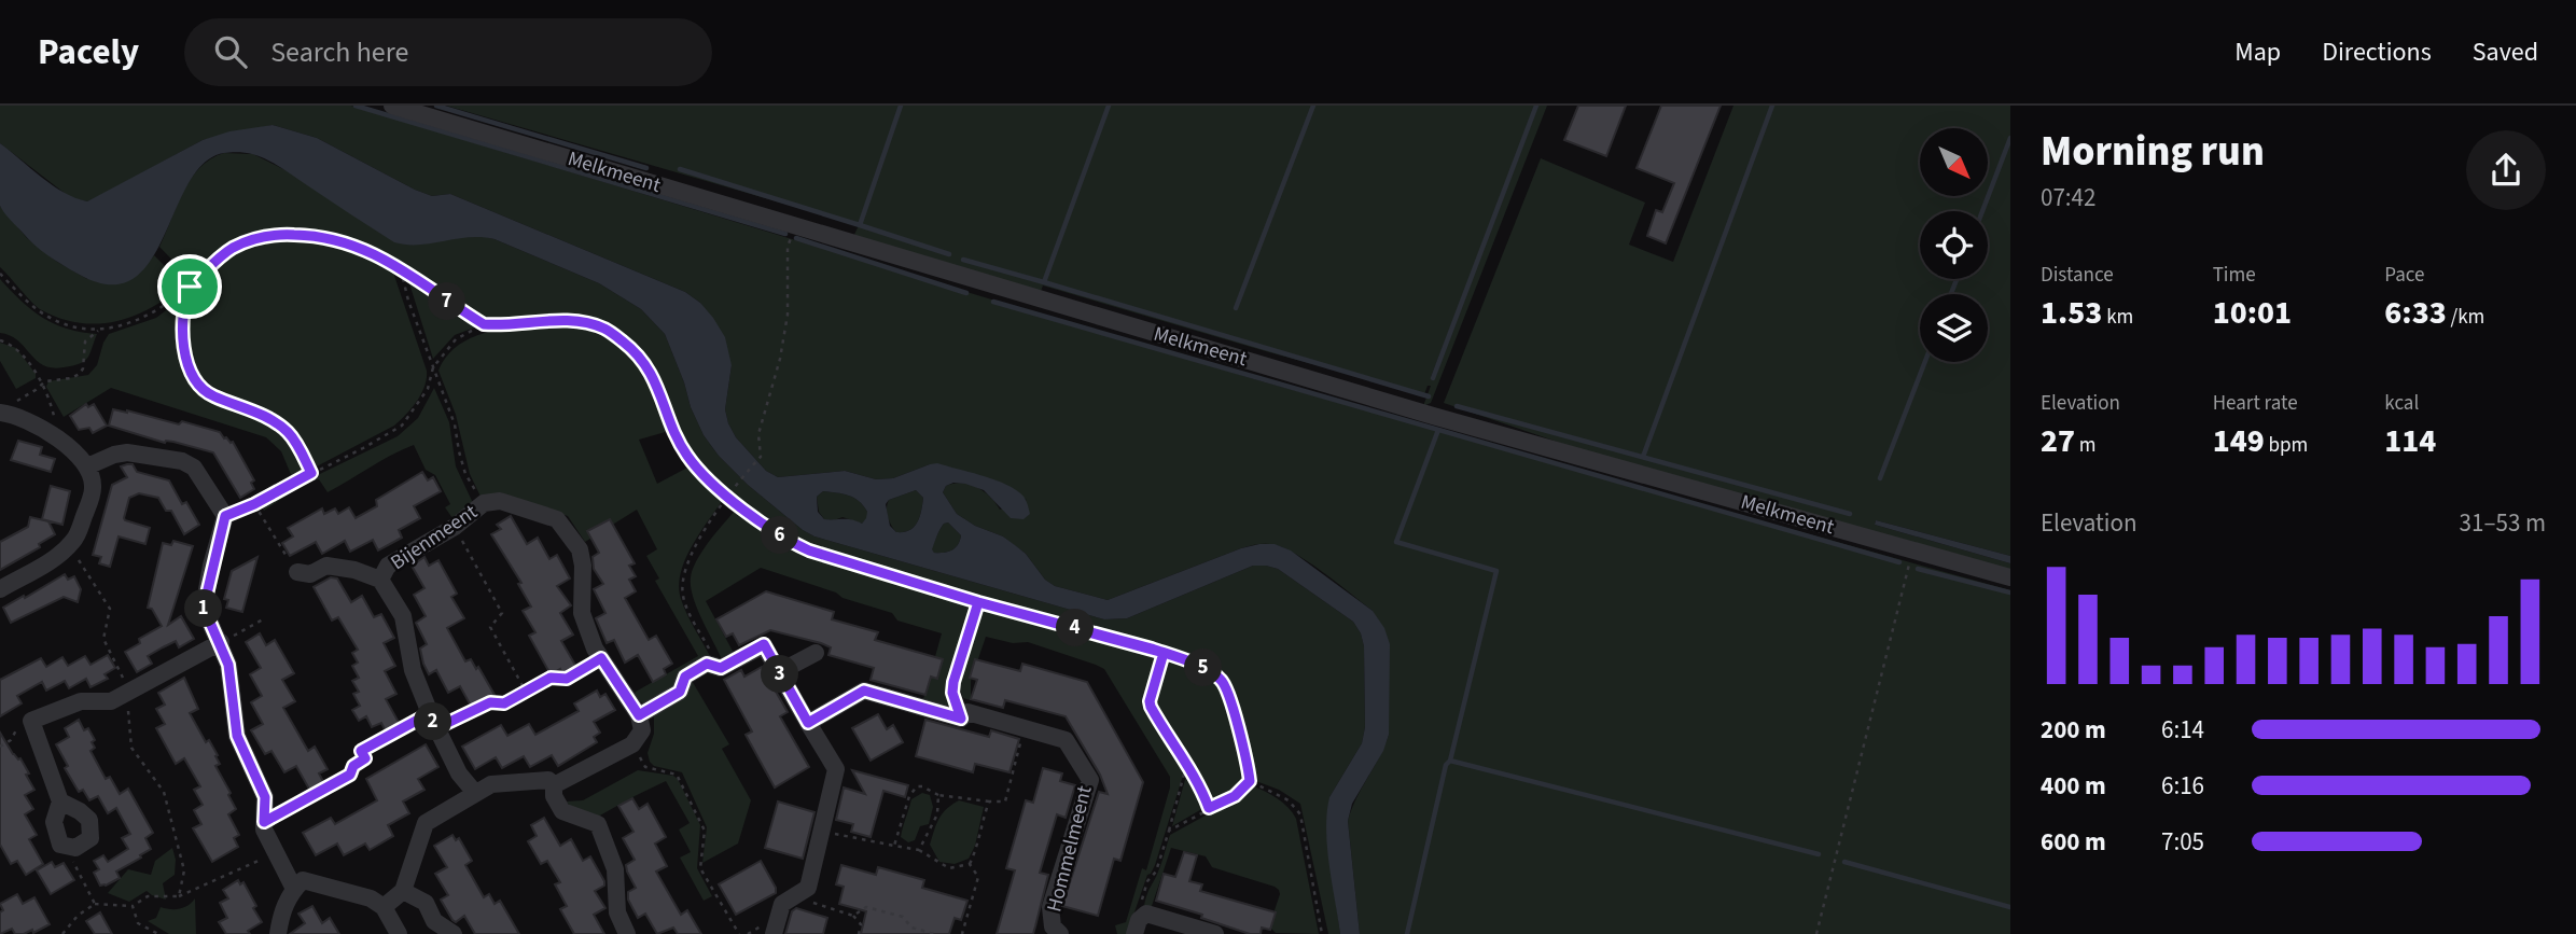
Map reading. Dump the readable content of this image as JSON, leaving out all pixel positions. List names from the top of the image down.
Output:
{
  "streets": {
    "street": ["Melkmeent", "Bijenmeent", "Hommelmeent"]
  },
  "north": "bottom right",
  "page": {
    "header": "Pacely",
    "search": "Search here",
    "nav": ["Map", "Directions", "Saved"],
    "heading": ["Morning run", "07:42"],
    "stats": [
      ["Distance", "1.53 km"],
      ["Time", "10:01"],
      ["Pace", "6:33 /km"],
      ["Elevation", "27 m"],
      ["Heart rate", "149 bpm"],
      ["kcal", "114"]
    ],
    "pins": [
      "7",
      "6",
      "1",
      "4",
      "5",
      "3",
      "2"
    ],
    "chart": ["Elevation", "31–53 m"],
    "list": [
      {
        "name": "200 m",
        "note": "6:14"
      },
      {
        "name": "400 m",
        "note": "6:16"
      },
      {
        "name": "600 m",
        "note": "7:05"
      }
    ]
  }
}
